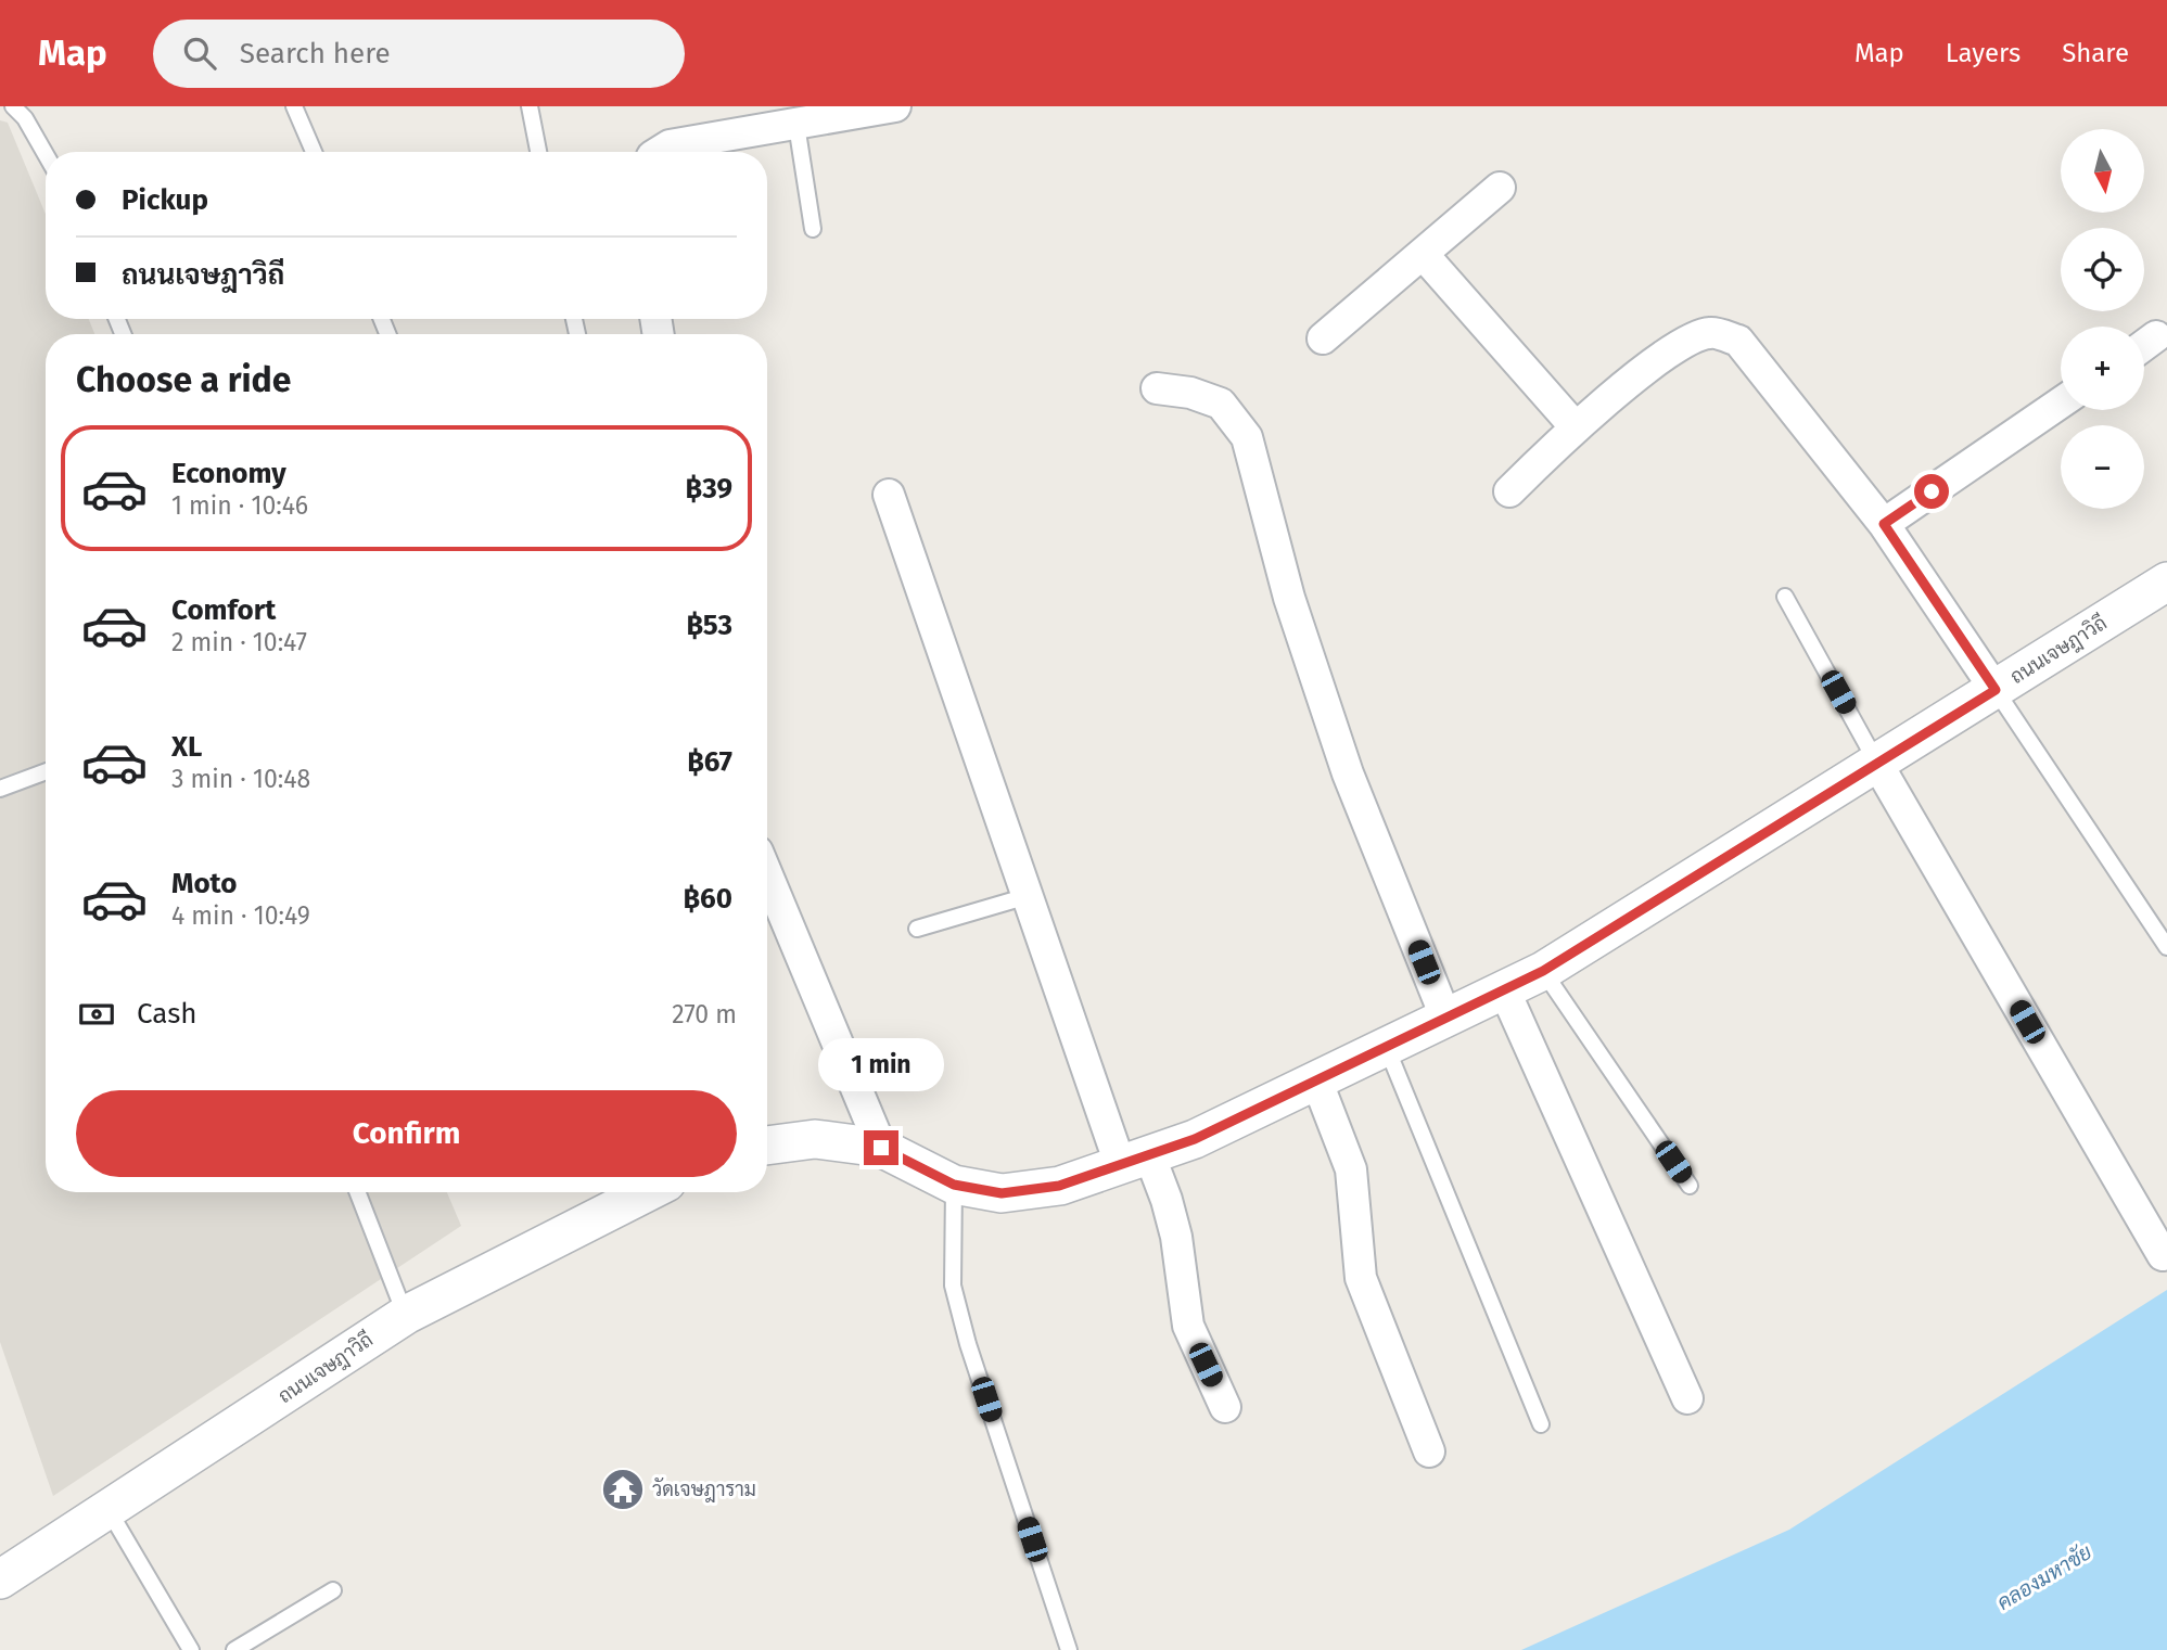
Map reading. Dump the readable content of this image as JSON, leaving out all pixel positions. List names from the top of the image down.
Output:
{
  "streets": {
    "street": ["ถนนเจษฎาวิถี"]
  },
  "water": ["คลองมหาชัย"],
  "places": {
    "temple": ["วัดเจษฎาราม"]
  },
  "north": "bottom",
  "page": {
    "header": "Map",
    "search": "Search here",
    "nav": ["Map", "Layers", "Share"],
    "map_buttons": ["+", "−"],
    "banner": ["Pickup", "ถนนเจษฎาวิถี"],
    "heading": "Choose a ride",
    "list": [
      {
        "name": "Economy",
        "note": "1 min · 10:46",
        "value": "฿39"
      },
      {
        "name": "Comfort",
        "note": "2 min · 10:47",
        "value": "฿53"
      },
      {
        "name": "XL",
        "note": "3 min · 10:48",
        "value": "฿67"
      },
      {
        "name": "Moto",
        "note": "4 min · 10:49",
        "value": "฿60"
      }
    ],
    "pay": ["Cash", "270 m"],
    "bubble": "1 min",
    "buttons": "Confirm"
  }
}
